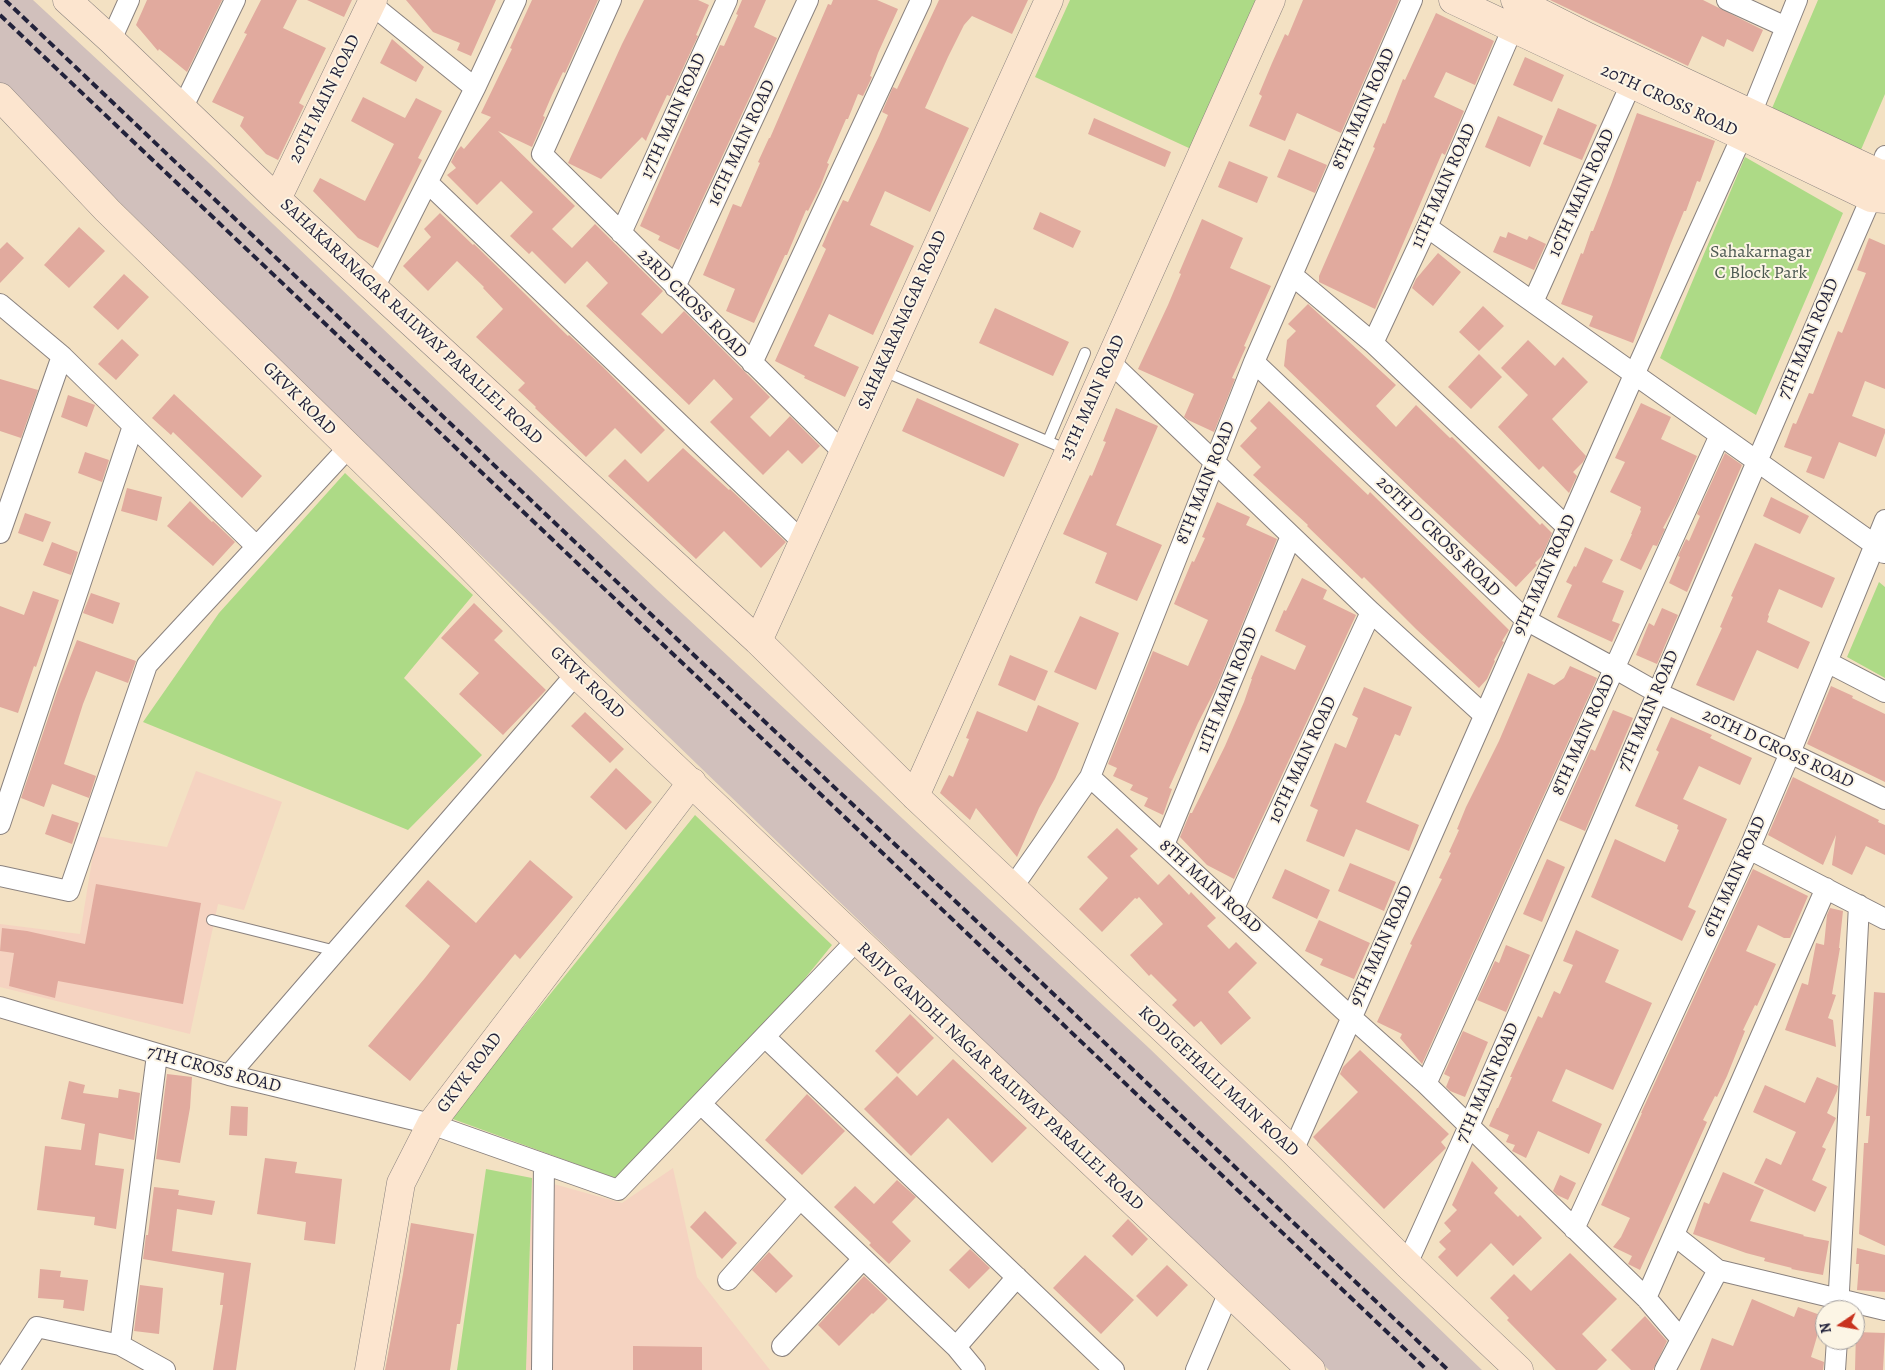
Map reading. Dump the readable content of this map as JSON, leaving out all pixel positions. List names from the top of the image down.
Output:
{
  "streets": {
    "street": [
      "20TH MAIN ROAD",
      "20TH CROSS ROAD",
      "8TH MAIN ROAD",
      "17TH MAIN ROAD",
      "16TH MAIN ROAD",
      "11TH MAIN ROAD",
      "10TH MAIN ROAD",
      "23RD CROSS ROAD",
      "SAHAKARANAGAR ROAD",
      "SAHAKARANAGAR RAILWAY PARALLEL ROAD",
      "7TH MAIN ROAD",
      "13TH MAIN ROAD",
      "GKVK ROAD",
      "20TH D CROSS ROAD",
      "9TH MAIN ROAD",
      "6TH MAIN ROAD",
      "7TH CROSS ROAD",
      "RAJIV GANDHI NAGAR RAILWAY PARALLEL ROAD",
      "KODIGEHALLI MAIN ROAD"
    ]
  },
  "crossings": [
    ["20TH MAIN ROAD", "SAHAKARANAGAR RAILWAY PARALLEL ROAD"],
    ["20TH CROSS ROAD", "11TH MAIN ROAD"],
    ["20TH CROSS ROAD", "10TH MAIN ROAD"],
    ["20TH CROSS ROAD", "7TH MAIN ROAD"],
    ["20TH CROSS ROAD", "9TH MAIN ROAD"],
    ["8TH MAIN ROAD", "11TH MAIN ROAD"],
    ["8TH MAIN ROAD", "10TH MAIN ROAD"],
    ["8TH MAIN ROAD", "20TH D CROSS ROAD"],
    ["8TH MAIN ROAD", "9TH MAIN ROAD"],
    ["17TH MAIN ROAD", "23RD CROSS ROAD"],
    ["16TH MAIN ROAD", "23RD CROSS ROAD"],
    ["23RD CROSS ROAD", "SAHAKARANAGAR ROAD"],
    ["SAHAKARANAGAR ROAD", "SAHAKARANAGAR RAILWAY PARALLEL ROAD"],
    ["SAHAKARANAGAR RAILWAY PARALLEL ROAD", "13TH MAIN ROAD"],
    ["SAHAKARANAGAR RAILWAY PARALLEL ROAD", "KODIGEHALLI MAIN ROAD"],
    ["7TH MAIN ROAD", "20TH D CROSS ROAD"],
    ["7TH MAIN ROAD", "KODIGEHALLI MAIN ROAD"],
    ["13TH MAIN ROAD", "KODIGEHALLI MAIN ROAD"],
    ["GKVK ROAD", "7TH CROSS ROAD"],
    ["GKVK ROAD", "RAJIV GANDHI NAGAR RAILWAY PARALLEL ROAD"],
    ["20TH D CROSS ROAD", "9TH MAIN ROAD"],
    ["20TH D CROSS ROAD", "6TH MAIN ROAD"],
    ["9TH MAIN ROAD", "KODIGEHALLI MAIN ROAD"]
  ],
  "parks": ["Sahakarnagar C Block Park"],
  "north": "left"
}
